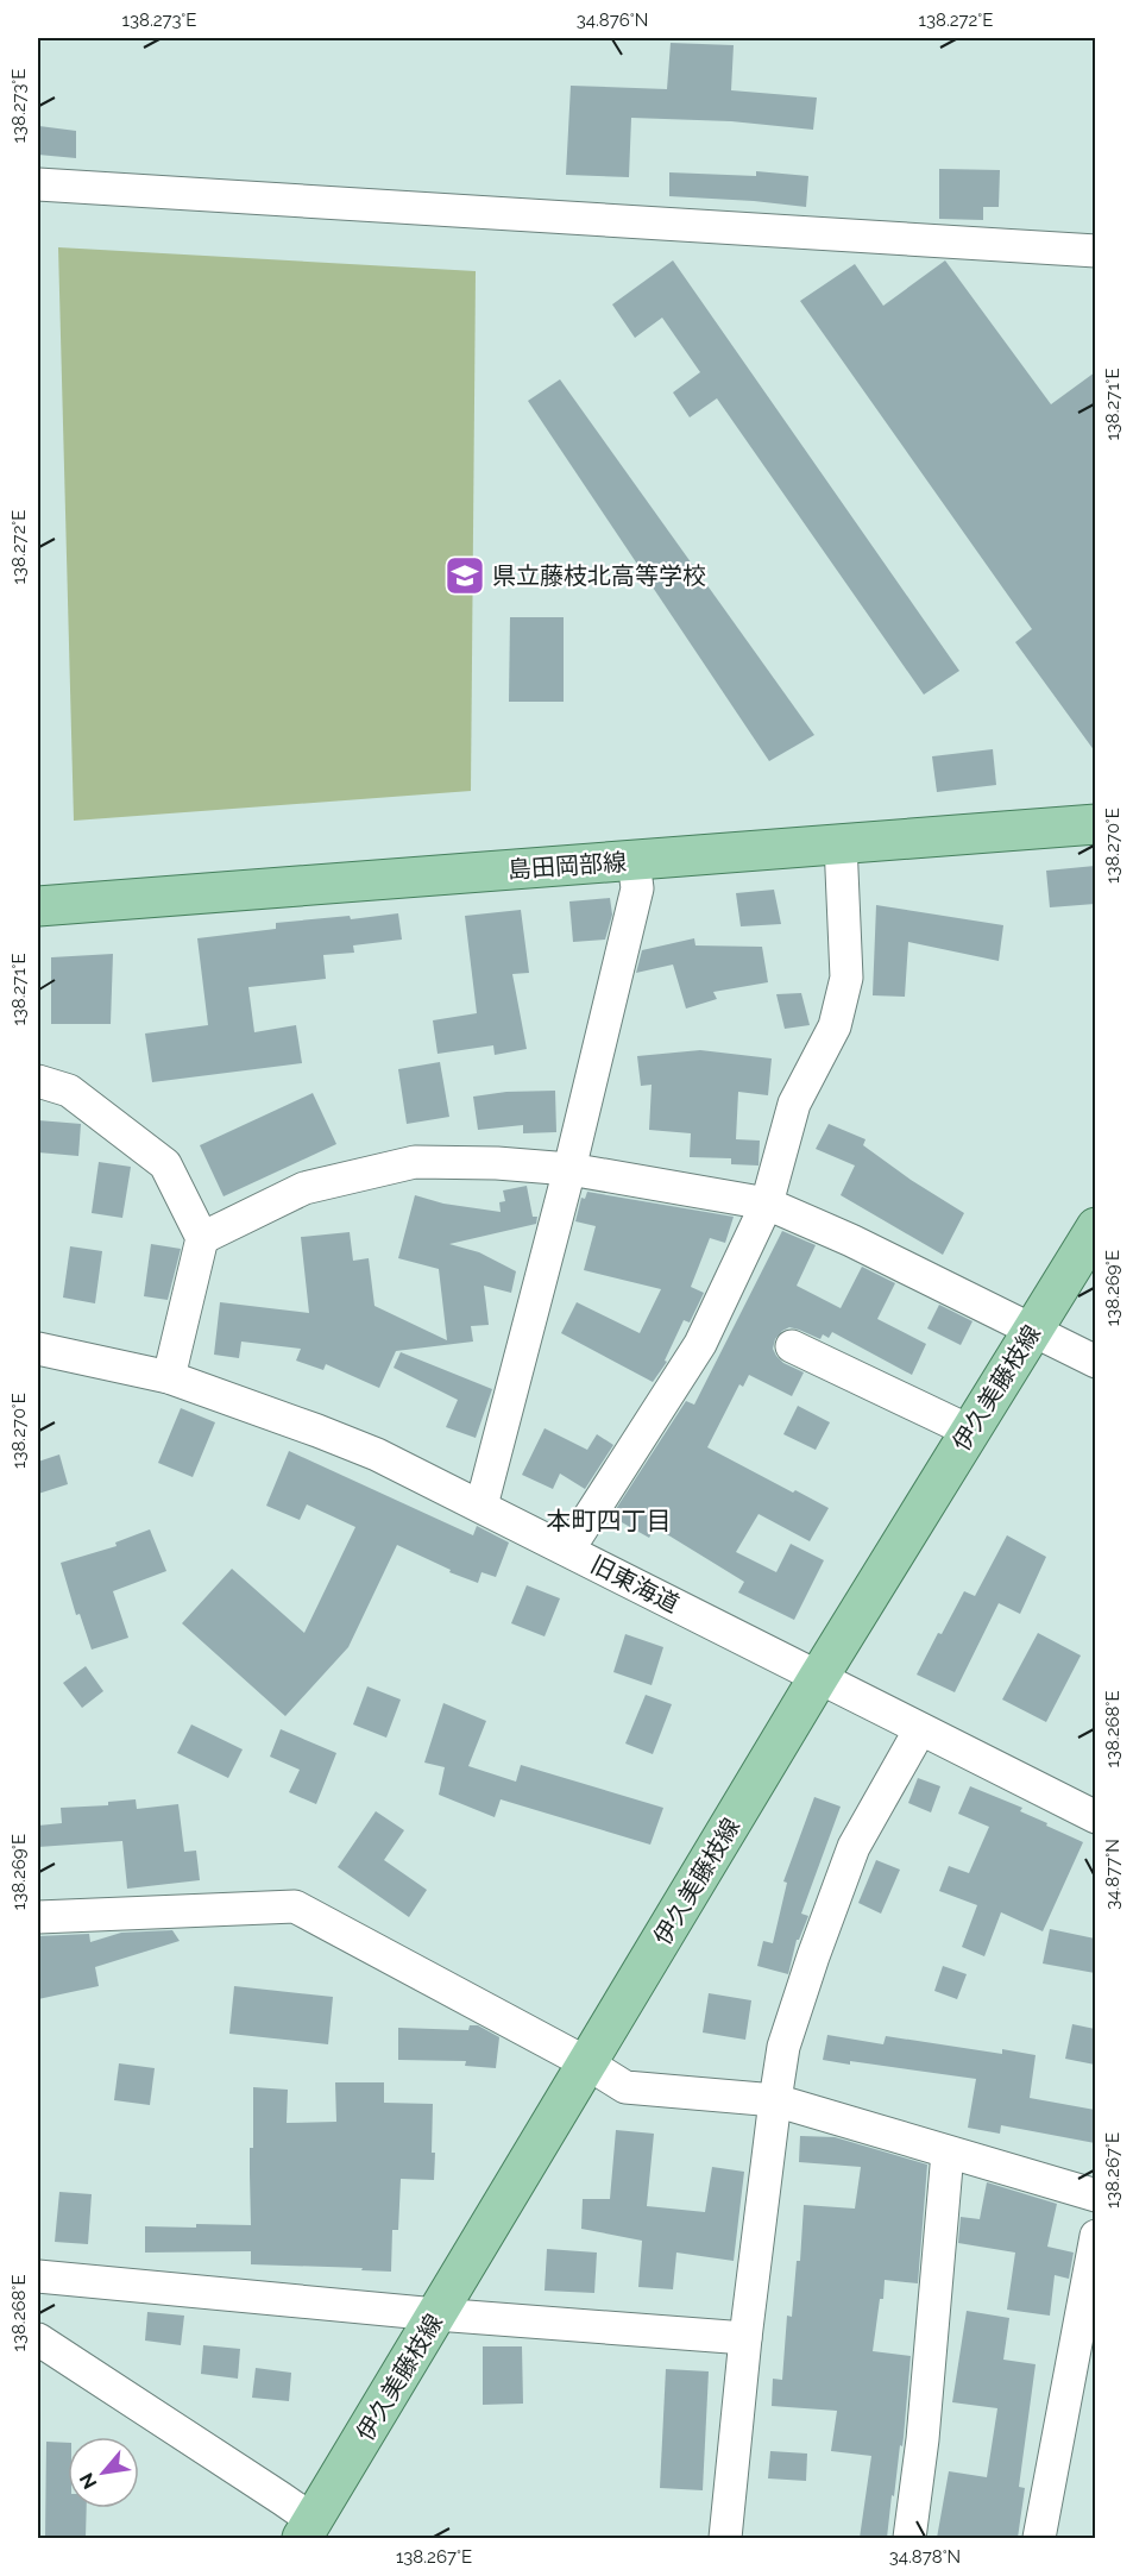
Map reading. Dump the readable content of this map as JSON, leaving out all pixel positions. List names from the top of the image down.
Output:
{
  "streets": {
    "main road": ["島田岡部線", "伊久美藤枝線"],
    "street": ["旧東海道"]
  },
  "crossings": [
    ["伊久美藤枝線", "旧東海道"]
  ],
  "districts": ["本町四丁目"],
  "places": {
    "school or university": ["県立藤枝北高等学校"]
  },
  "north": "bottom left",
  "coordinates": [
    "138.273°E",
    "34.876°N",
    "138.272°E",
    "138.271°E",
    "138.270°E",
    "138.269°E",
    "138.268°E",
    "34.877°N",
    "138.267°E",
    "34.878°N"
  ]
}
